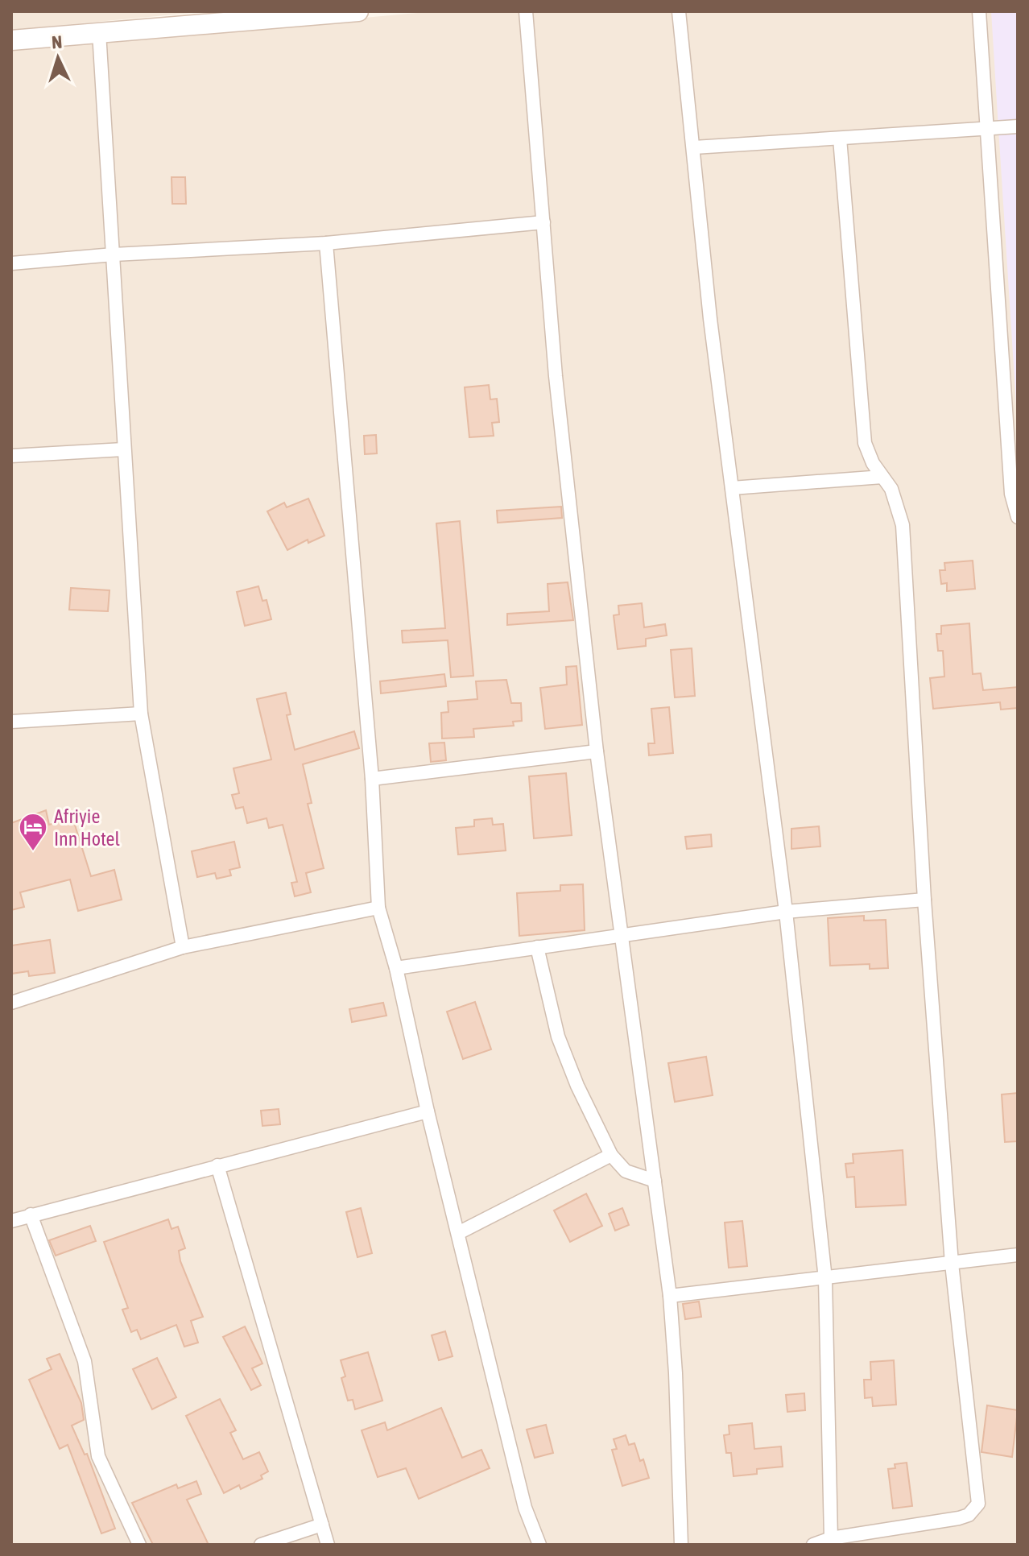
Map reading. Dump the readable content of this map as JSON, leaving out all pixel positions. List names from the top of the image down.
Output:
{
  "places": {
    "hotel": ["Afriyie Inn Hotel"]
  },
  "north": "top"
}
